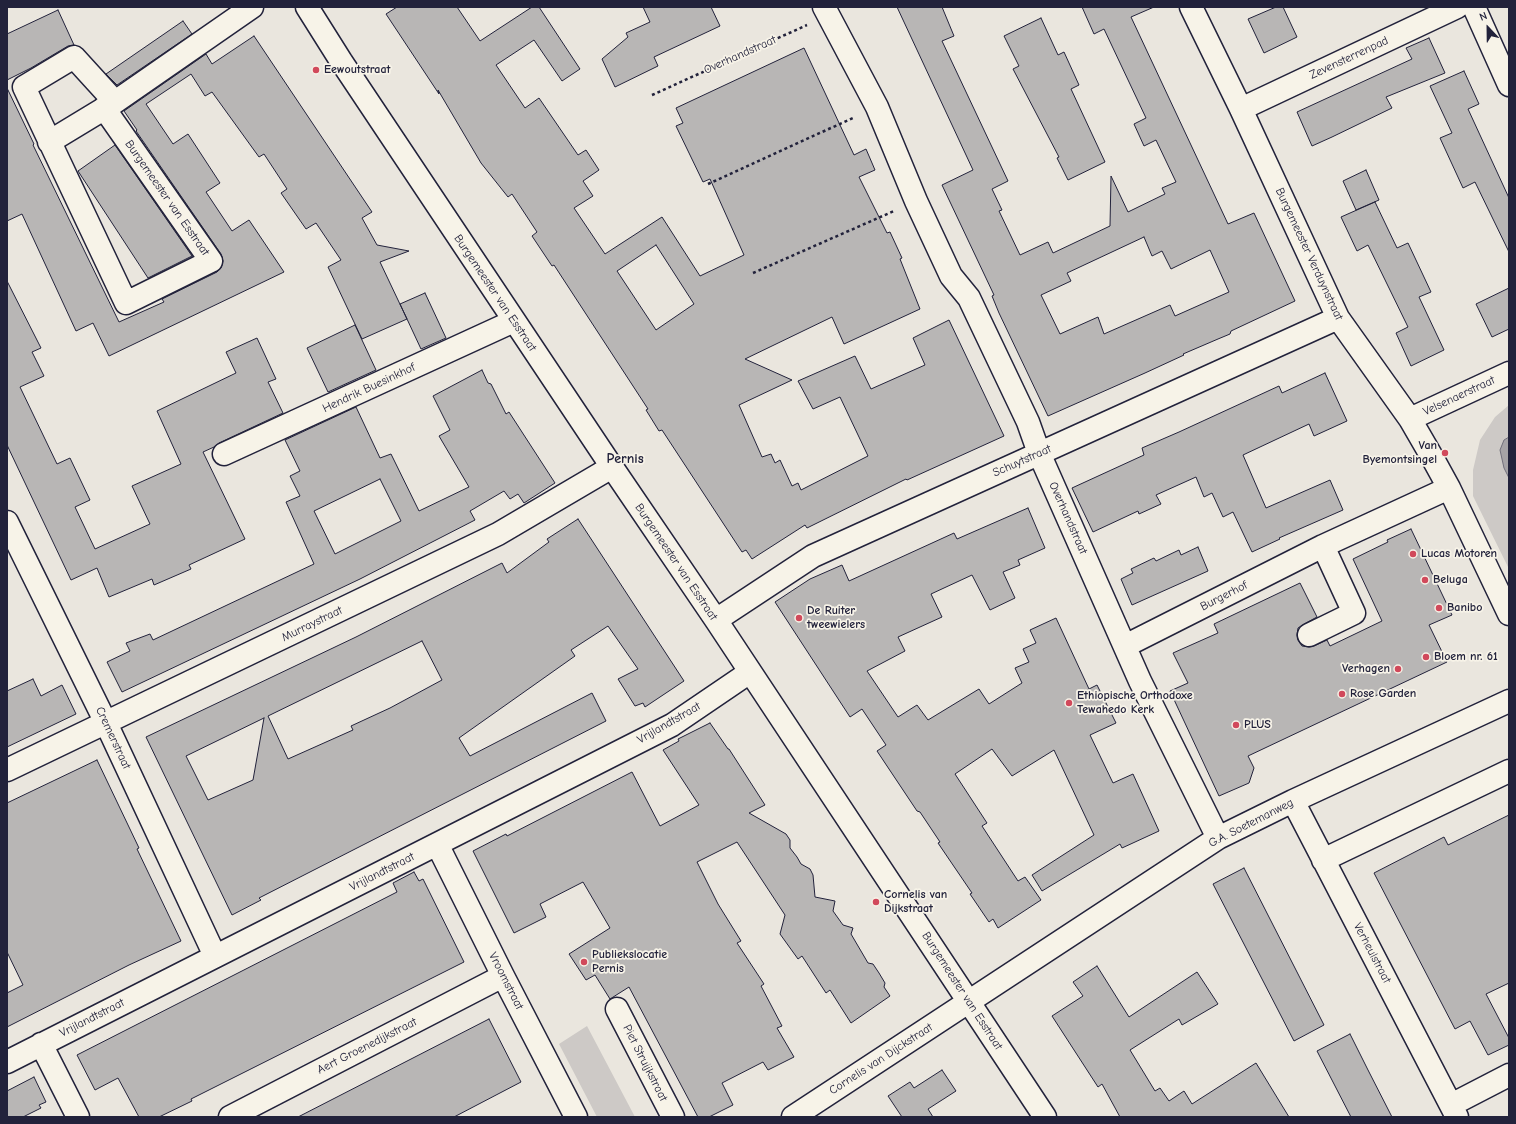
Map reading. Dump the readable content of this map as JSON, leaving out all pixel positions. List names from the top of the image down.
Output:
{
  "streets": {
    "street": [
      "Overhandstraat",
      "Zevensterrenpad",
      "Burgemeester van Esstraat",
      "Burgemeester Verduynstraat",
      "Hendrik Buesinkhof",
      "Velsenaerstraat",
      "Schuytstraat",
      "Burgerhof",
      "Murraystraat",
      "Vrijlandtstraat",
      "Cremerstraat",
      "G.A. Soetemanweg",
      "Verheulstraat",
      "Vroomstraat",
      "Aert Groenedijkstraat",
      "Cornelis van Dijckstraat",
      "Piet Struijkstraat"
    ]
  },
  "crossings": [
    ["Overhandstraat", "Schuytstraat"],
    ["Overhandstraat", "Burgerhof"],
    ["Overhandstraat", "G.A. Soetemanweg"],
    ["Zevensterrenpad", "Burgemeester Verduynstraat"],
    ["Burgemeester van Esstraat", "Hendrik Buesinkhof"],
    ["Burgemeester van Esstraat", "Schuytstraat"],
    ["Burgemeester van Esstraat", "Murraystraat"],
    ["Burgemeester van Esstraat", "Vrijlandtstraat"],
    ["Burgemeester van Esstraat", "G.A. Soetemanweg"],
    ["Burgemeester van Esstraat", "Cornelis van Dijckstraat"],
    ["Burgemeester Verduynstraat", "Velsenaerstraat"],
    ["Burgemeester Verduynstraat", "Schuytstraat"],
    ["Burgemeester Verduynstraat", "Burgerhof"],
    ["Murraystraat", "Cremerstraat"],
    ["Vrijlandtstraat", "Cremerstraat"],
    ["Vrijlandtstraat", "Vroomstraat"],
    ["G.A. Soetemanweg", "Verheulstraat"],
    ["G.A. Soetemanweg", "Cornelis van Dijckstraat"],
    ["Vroomstraat", "Aert Groenedijkstraat"]
  ],
  "districts": ["Pernis"],
  "places": [
    "Eewoutstraat",
    "Van Byemontsingel",
    "Lucas Motoren",
    "Beluga",
    "Banibo",
    "De Ruiter tweewielers",
    "Bloem nr. 61",
    "Verhagen",
    "Rose Garden",
    "Ethiopische Orthodoxe Tewahedo Kerk",
    "PLUS",
    "Cornelis van Dijkstraat",
    "Publiekslocatie Pernis"
  ],
  "north": "top"
}
